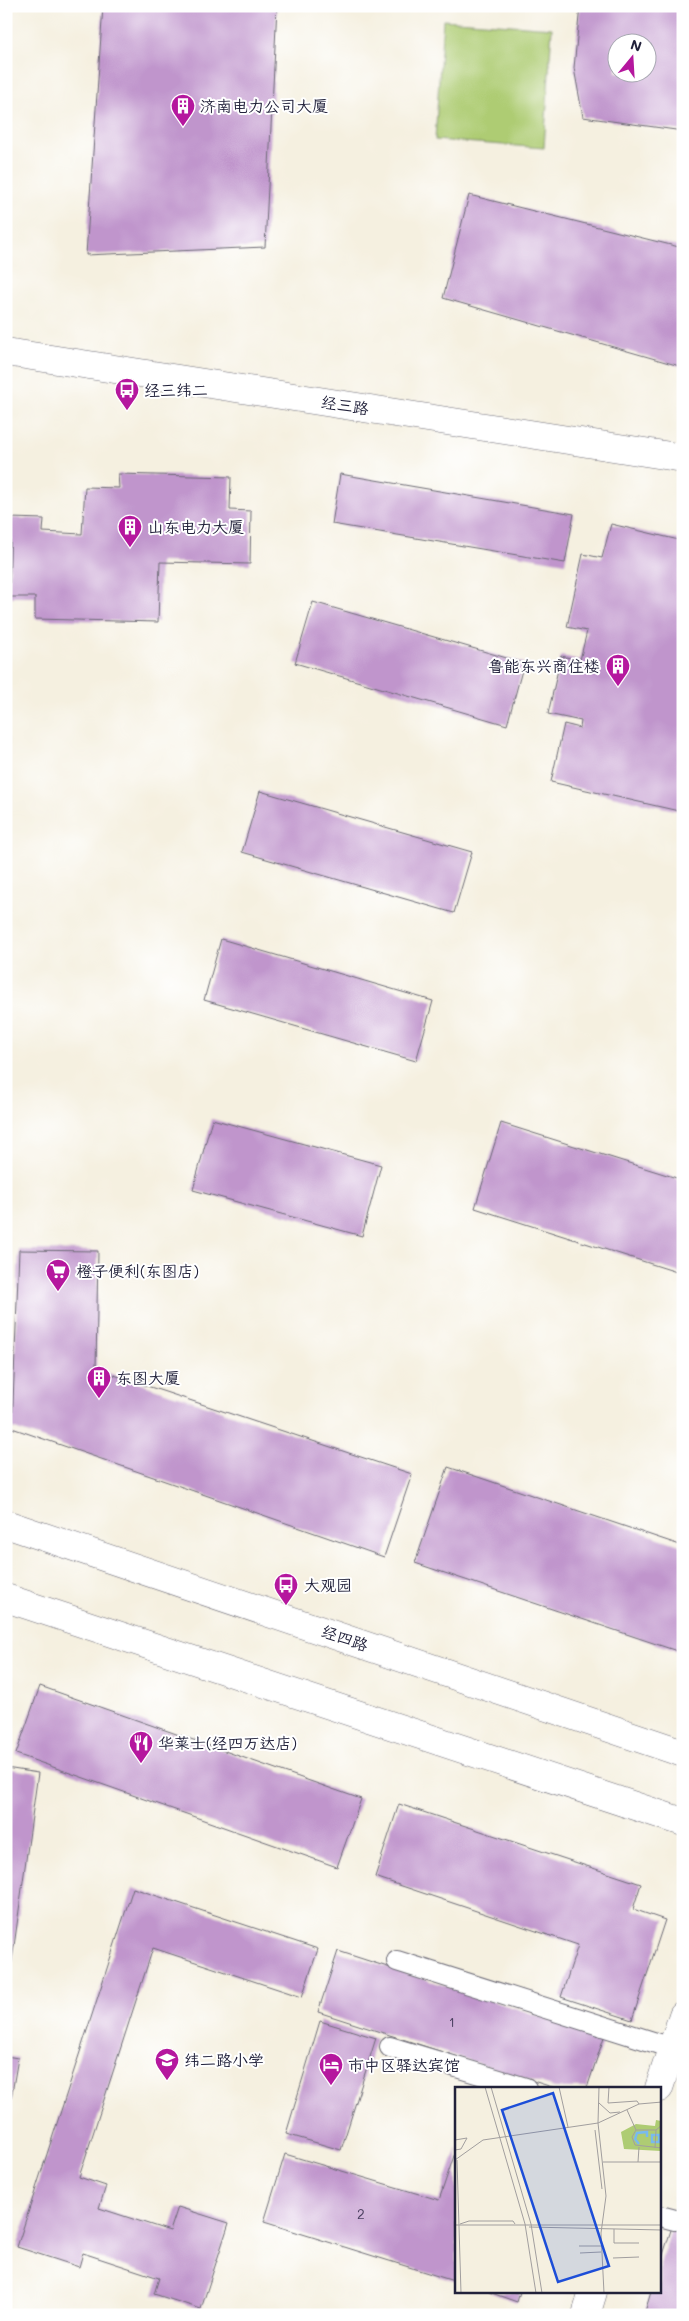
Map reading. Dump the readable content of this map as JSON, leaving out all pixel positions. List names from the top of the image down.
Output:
{
  "streets": {
    "main road": ["经三路", "经四路"]
  },
  "places": {
    "building": [
      "济南电力公司大厦",
      "山东电力大厦",
      "鲁能东兴商住楼",
      "东图大厦"
    ],
    "bus stop": ["经三纬二", "大观园"],
    "supermarket": ["橙子便利(东图店)"],
    "restaurant": ["华莱士(经四万达店)"],
    "school or university": ["纬二路小学"],
    "hotel": ["市中区驿达宾馆"]
  },
  "house_numbers": ["1", "2"],
  "north": "top"
}
